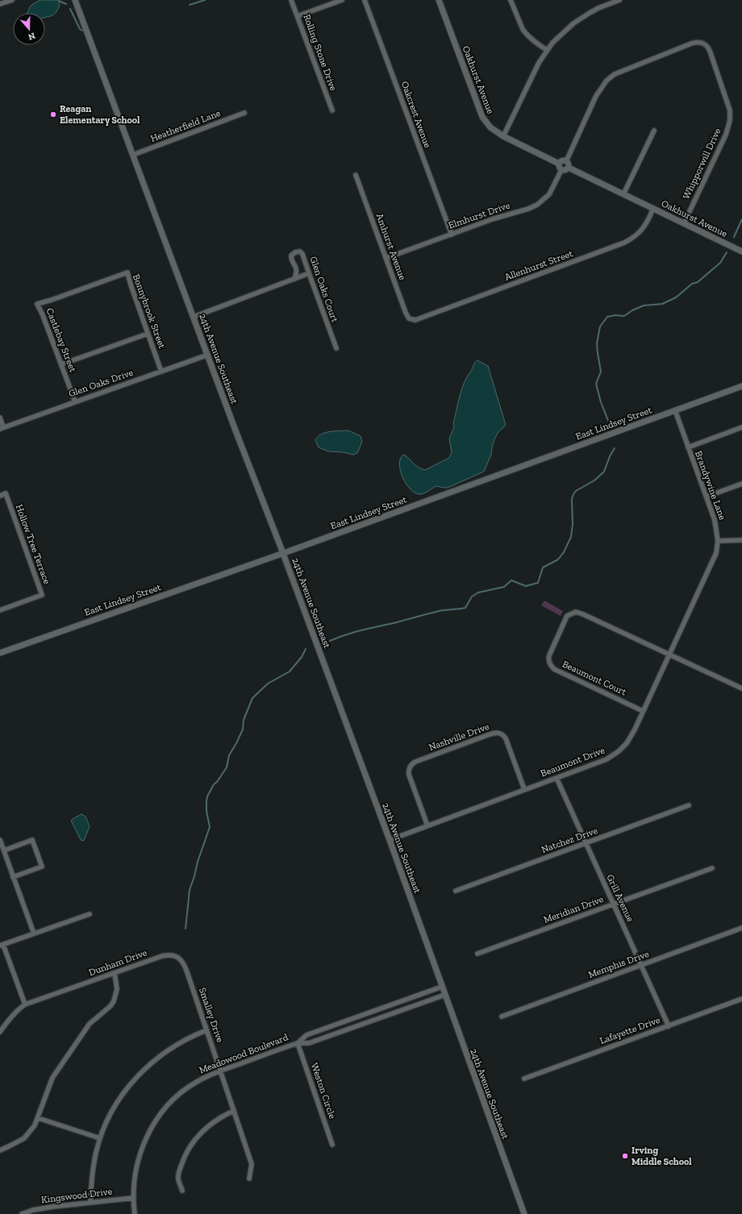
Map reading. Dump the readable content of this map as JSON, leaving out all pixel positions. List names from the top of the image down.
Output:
{
  "streets": {
    "street": [
      "Rolling Stone Drive",
      "Oakhurst Avenue",
      "Oakcrest Avenue",
      "Heatherfield Lane",
      "Whipporwill Drive",
      "Elmhurst Drive",
      "Amhurst Avenue",
      "Allenhurst Street",
      "Glen Oaks Court",
      "Bonnybrook Street",
      "Castlebay Street",
      "24th Avenue Southeast",
      "Glen Oaks Drive",
      "East Lindsey Street",
      "Brandywine Lane",
      "Hollow Tree Terrace",
      "Beaumont Court",
      "Nashville Drive",
      "Beaumont Drive",
      "Natchez Drive",
      "Grill Avenue",
      "Meridian Drive",
      "Dunham Drive",
      "Memphis Drive",
      "Smalley Drive",
      "Lafayette Drive",
      "Meadowood Boulevard",
      "Weston Circle",
      "Kingswood Drive"
    ]
  },
  "crossings": [
    ["Oakhurst Avenue", "Whipporwill Drive"],
    ["Oakhurst Avenue", "Elmhurst Drive"],
    ["Oakhurst Avenue", "Allenhurst Street"],
    ["Oakcrest Avenue", "Elmhurst Drive"],
    ["Heatherfield Lane", "24th Avenue Southeast"],
    ["Whipporwill Drive", "Elmhurst Drive"],
    ["Elmhurst Drive", "Amhurst Avenue"],
    ["Amhurst Avenue", "Allenhurst Street"],
    ["Bonnybrook Street", "Castlebay Street"],
    ["Bonnybrook Street", "Glen Oaks Drive"],
    ["Castlebay Street", "Glen Oaks Drive"],
    ["24th Avenue Southeast", "Glen Oaks Drive"],
    ["24th Avenue Southeast", "East Lindsey Street"],
    ["24th Avenue Southeast", "Beaumont Drive"],
    ["24th Avenue Southeast", "Meadowood Boulevard"],
    ["East Lindsey Street", "Brandywine Lane"],
    ["Brandywine Lane", "Beaumont Court"],
    ["Brandywine Lane", "Beaumont Drive"],
    ["Beaumont Court", "Beaumont Drive"],
    ["Nashville Drive", "Beaumont Drive"],
    ["Beaumont Drive", "Grill Avenue"],
    ["Natchez Drive", "Grill Avenue"],
    ["Grill Avenue", "Meridian Drive"],
    ["Grill Avenue", "Memphis Drive"],
    ["Grill Avenue", "Lafayette Drive"],
    ["Dunham Drive", "Smalley Drive"],
    ["Smalley Drive", "Meadowood Boulevard"],
    ["Meadowood Boulevard", "Weston Circle"],
    ["Meadowood Boulevard", "Kingswood Drive"]
  ],
  "places": ["Reagan Elementary School", "Irving Middle School"],
  "north": "bottom"
}
